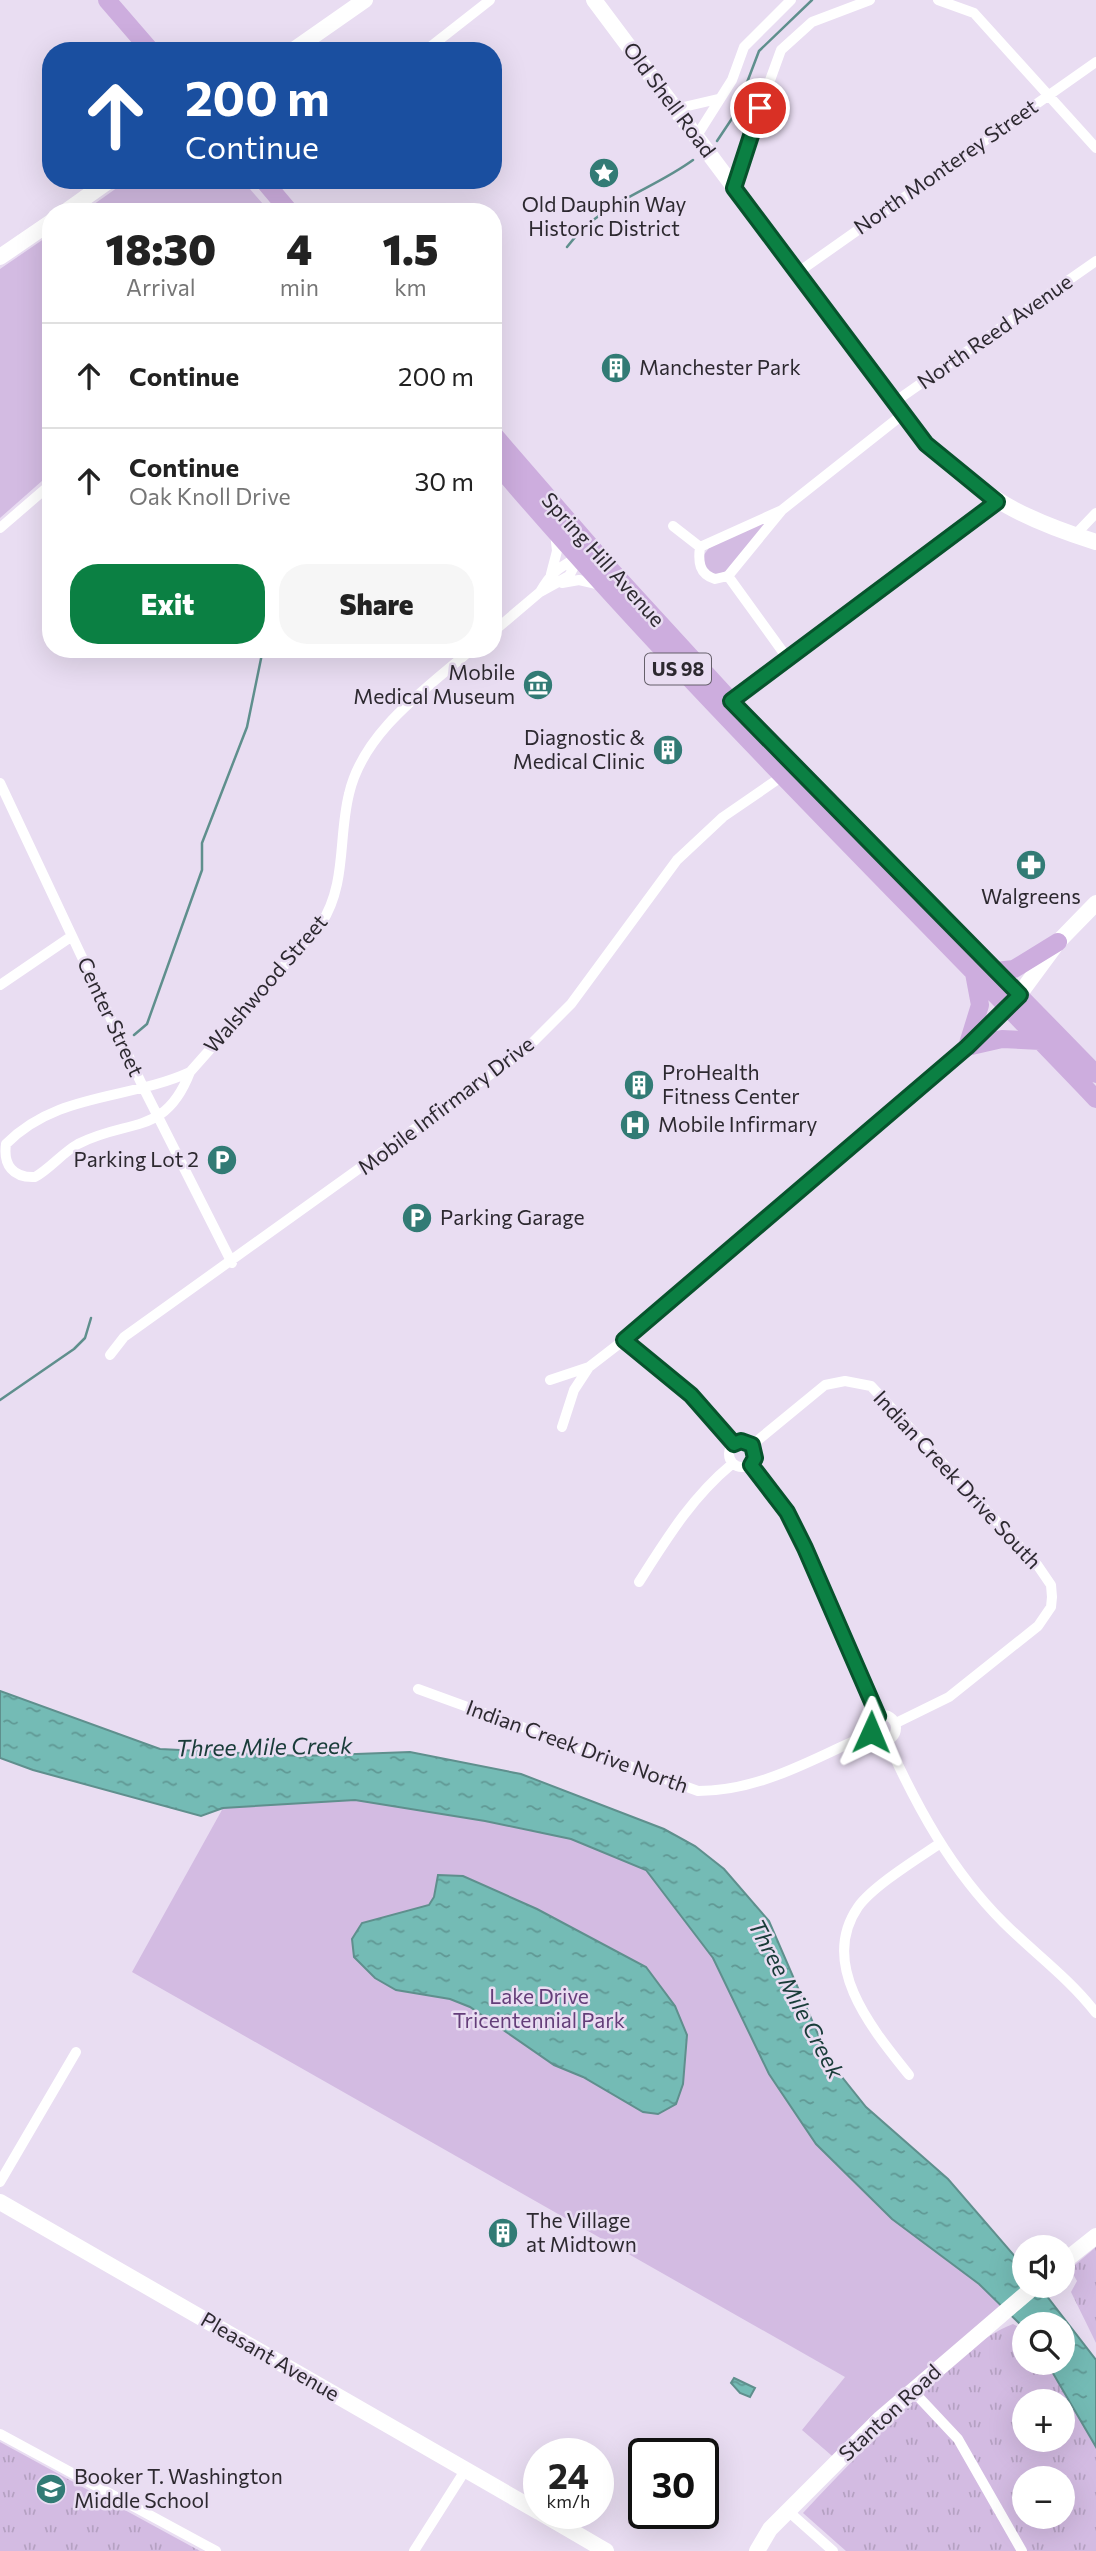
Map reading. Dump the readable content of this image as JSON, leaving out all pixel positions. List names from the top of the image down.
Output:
{
  "streets": {
    "main road": ["Spring Hill Avenue", "US 98"],
    "street": [
      "Old Shell Road",
      "North Monterey Street",
      "North Reed Avenue",
      "Walshwood Street",
      "Center Street",
      "Mobile Infirmary Drive",
      "Indian Creek Drive South",
      "Indian Creek Drive North",
      "Pleasant Avenue",
      "Stanton Road"
    ]
  },
  "crossings": [
    ["Old Shell Road", "North Monterey Street"],
    ["Old Shell Road", "North Reed Avenue"],
    ["Spring Hill Avenue", "Mobile Infirmary Drive"],
    ["Walshwood Street", "Center Street"],
    ["Center Street", "Mobile Infirmary Drive"],
    ["Indian Creek Drive South", "Indian Creek Drive North"]
  ],
  "water": ["Three Mile Creek"],
  "parks": ["Lake Drive Tricentennial Park"],
  "places": {
    "place": ["Old Dauphin Way Historic District"],
    "building": [
      "Manchester Park",
      "Diagnostic & Medical Clinic",
      "ProHealth Fitness Center",
      "The Village at Midtown"
    ],
    "museum": ["Mobile Medical Museum"],
    "pharmacy": ["Walgreens"],
    "hospital": ["Mobile Infirmary"],
    "parking": ["Parking Lot 2", "Parking Garage"],
    "school or university": ["Booker T. Washington Middle School"]
  },
  "page": {
    "turn": ["200 m", "Continue"],
    "eta": [
      "18:30",
      "Arrival",
      "4",
      "min",
      "1.5",
      "km"
    ],
    "list": [
      {
        "name": "Continue",
        "value": "200 m"
      },
      {
        "name": "Continue",
        "note": "Oak Knoll Drive",
        "value": "30 m"
      }
    ],
    "buttons": ["Exit", "Share"],
    "map_buttons": ["+", "−"],
    "speed": "24 km/h",
    "limit": "30"
  }
}
